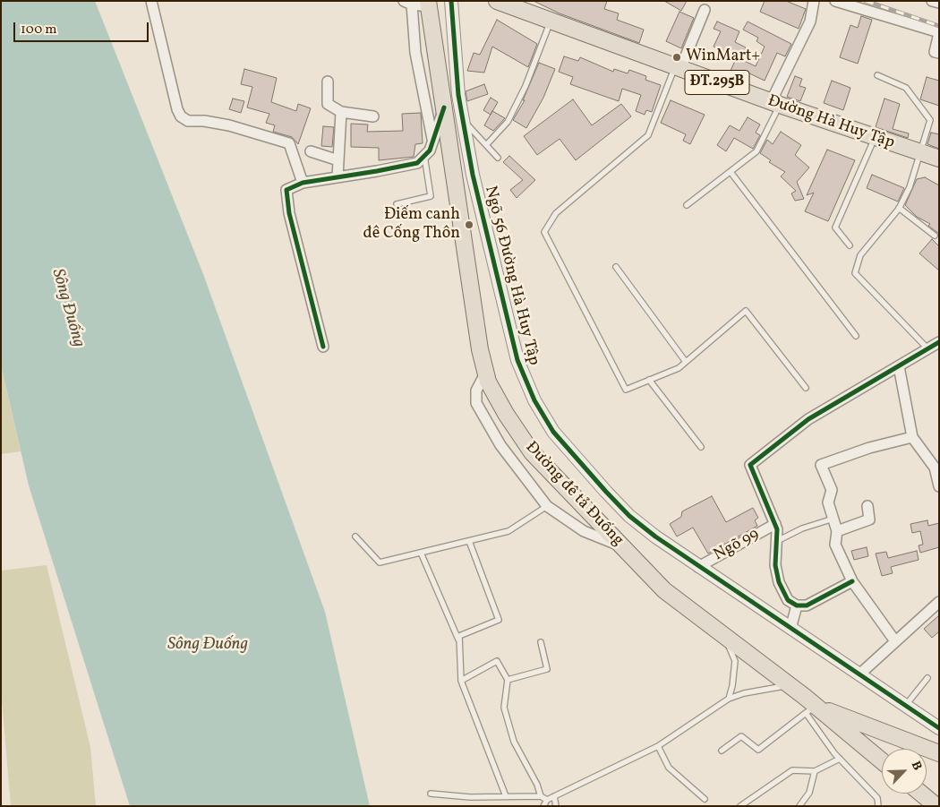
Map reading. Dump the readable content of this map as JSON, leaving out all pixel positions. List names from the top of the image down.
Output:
{
  "streets": {
    "main road": ["ĐT.295B", "Đường Hà Huy Tập", "Đường đê tả Đuống"],
    "street": ["Ngõ 56 Đường Hà Huy Tập", "Ngõ 99"]
  },
  "crossings": [
    ["Ngõ 56 Đường Hà Huy Tập", "Ngõ 99"]
  ],
  "water": ["Sông Đuống"],
  "places": ["WinMart+", "Điếm canh đê Cống Thôn"],
  "scale_bar": "100 m",
  "north": "top right"
}
